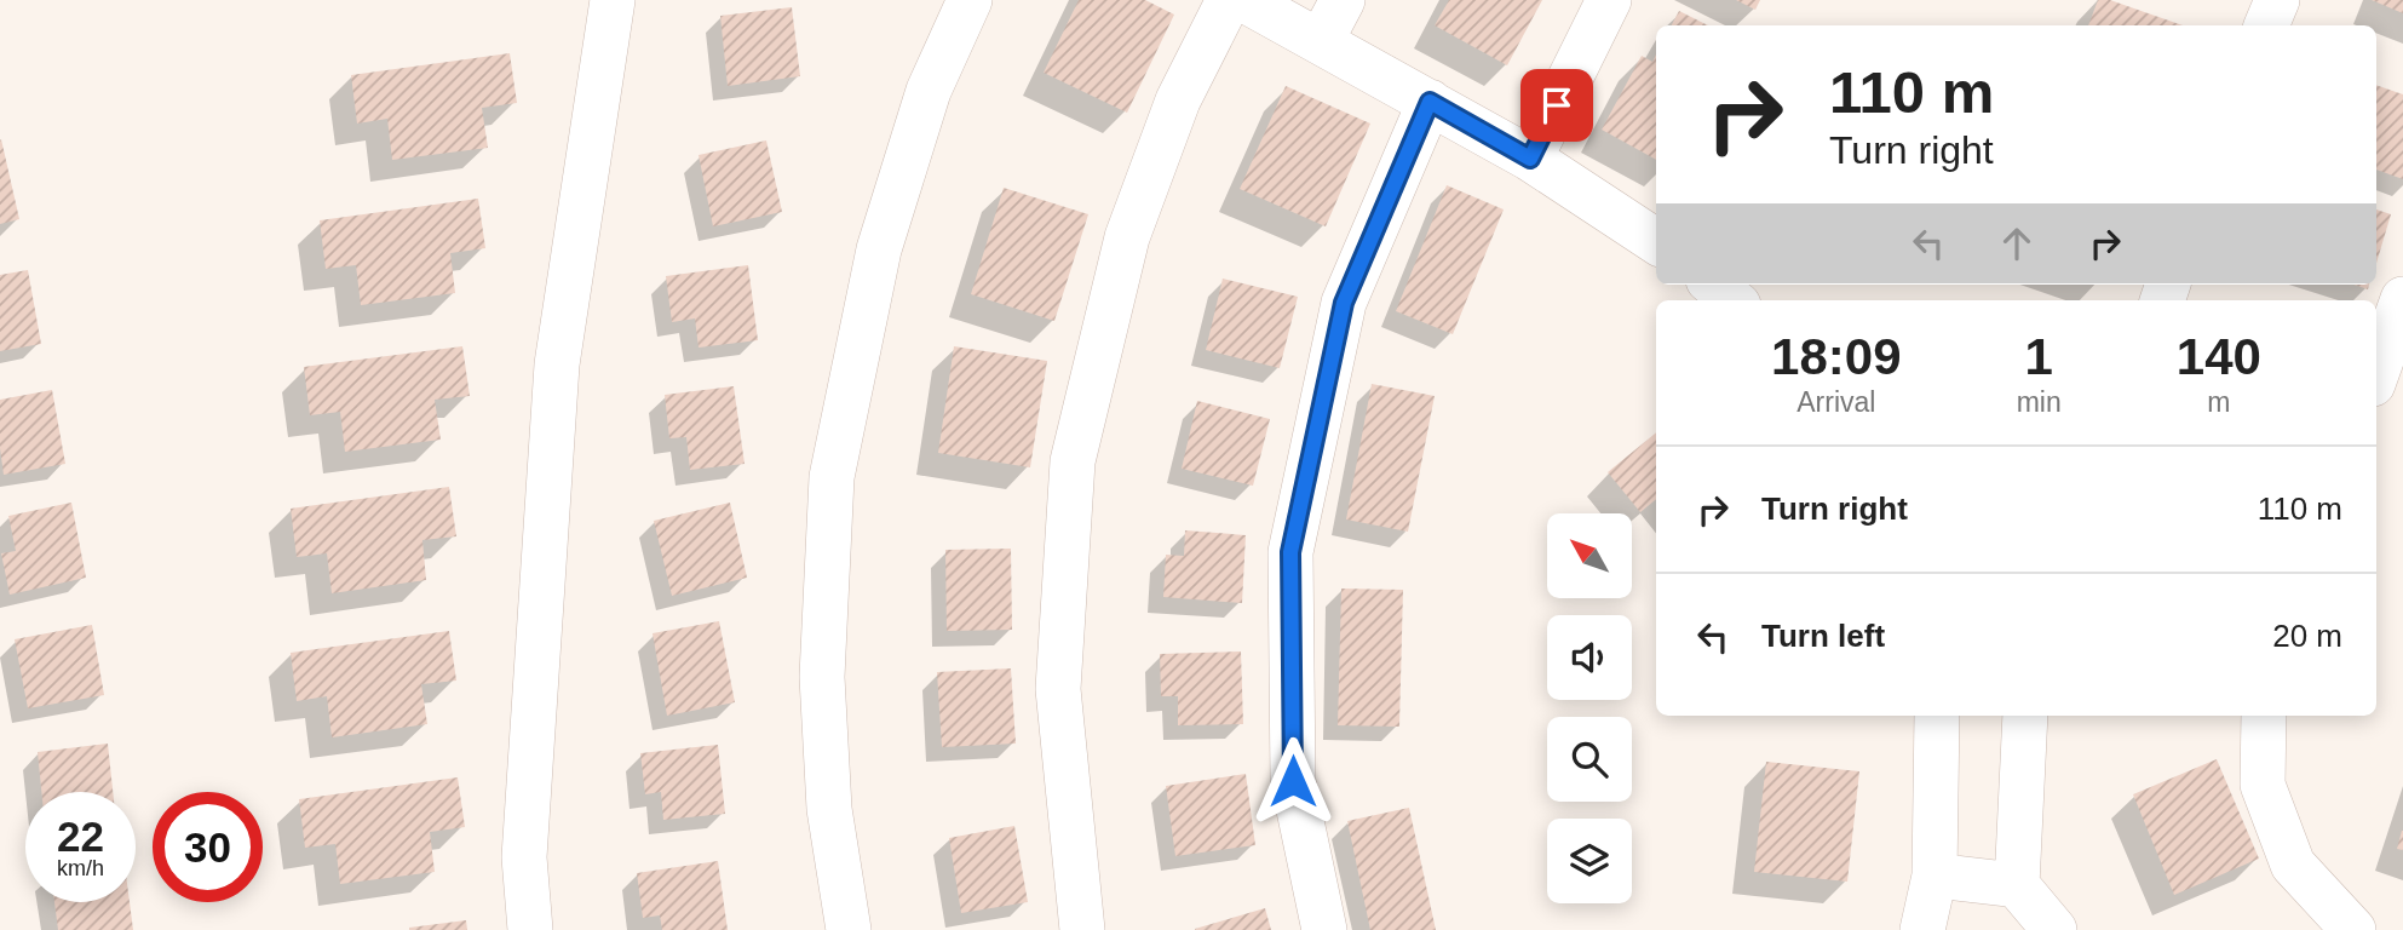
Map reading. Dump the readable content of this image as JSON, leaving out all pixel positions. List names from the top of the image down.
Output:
{
  "north": "top left",
  "page": {
    "turn": ["110 m", "Turn right"],
    "eta": [
      "18:09",
      "Arrival",
      "1",
      "min",
      "140",
      "m"
    ],
    "list": [
      {
        "name": "Turn right",
        "value": "110 m"
      },
      {
        "name": "Turn left",
        "value": "20 m"
      }
    ],
    "speed": "22 km/h",
    "limit": "30"
  }
}
